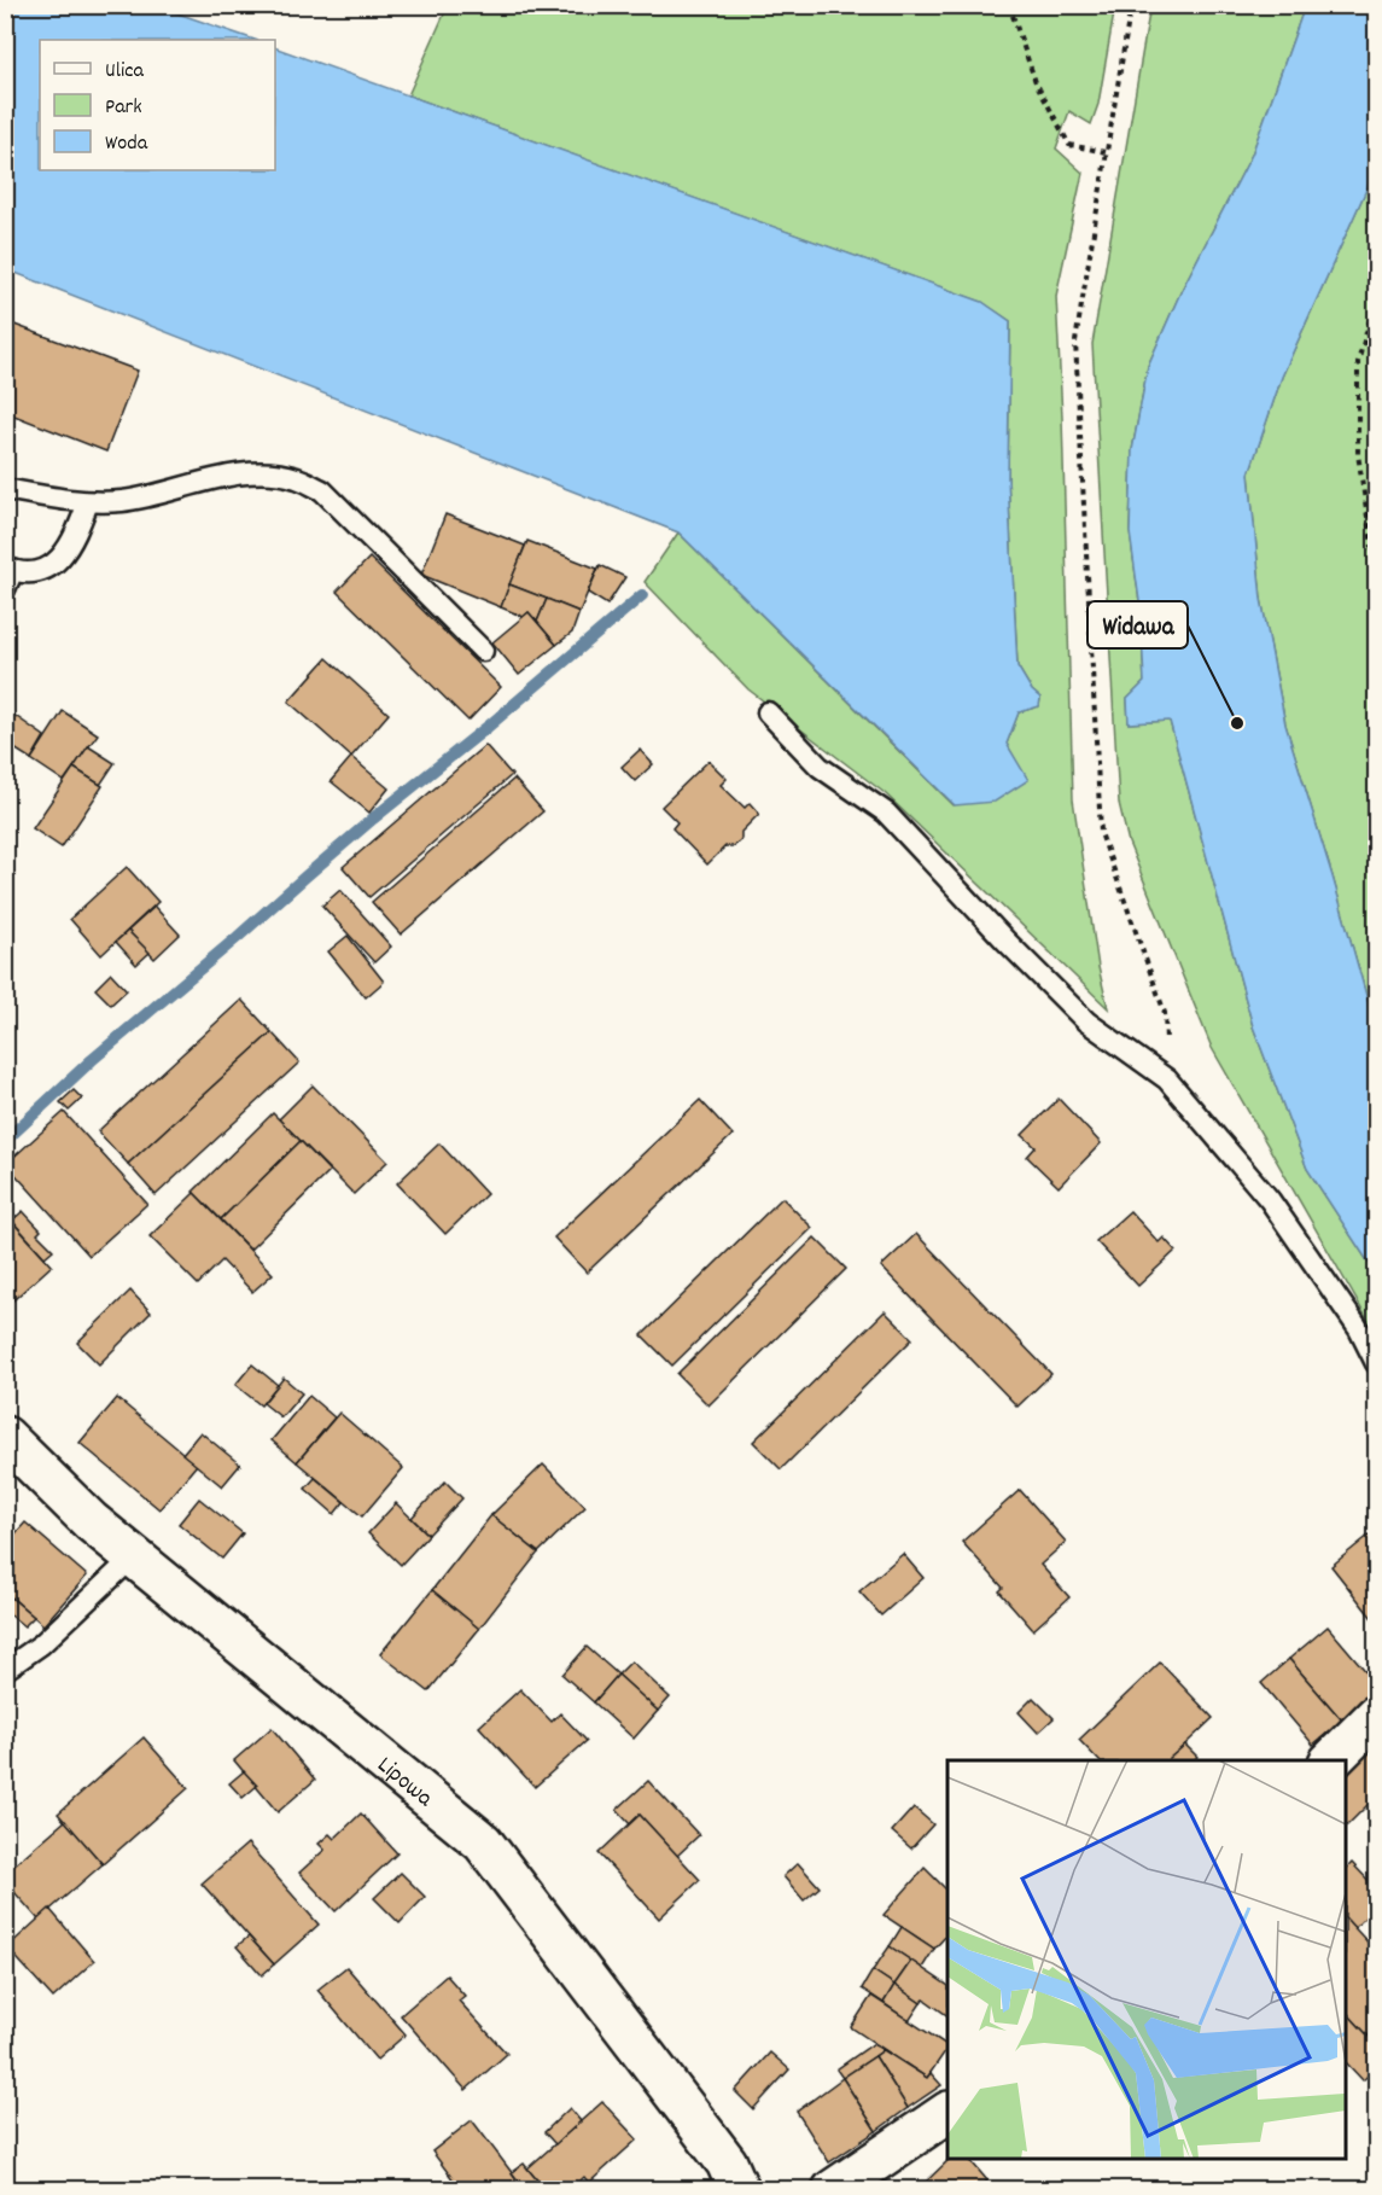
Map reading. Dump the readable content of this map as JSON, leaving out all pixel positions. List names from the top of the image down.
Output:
{
  "streets": {
    "street": ["Lipowa"]
  },
  "places": ["Widawa"],
  "legend": ["Ulica", "Park", "Woda"]
}
